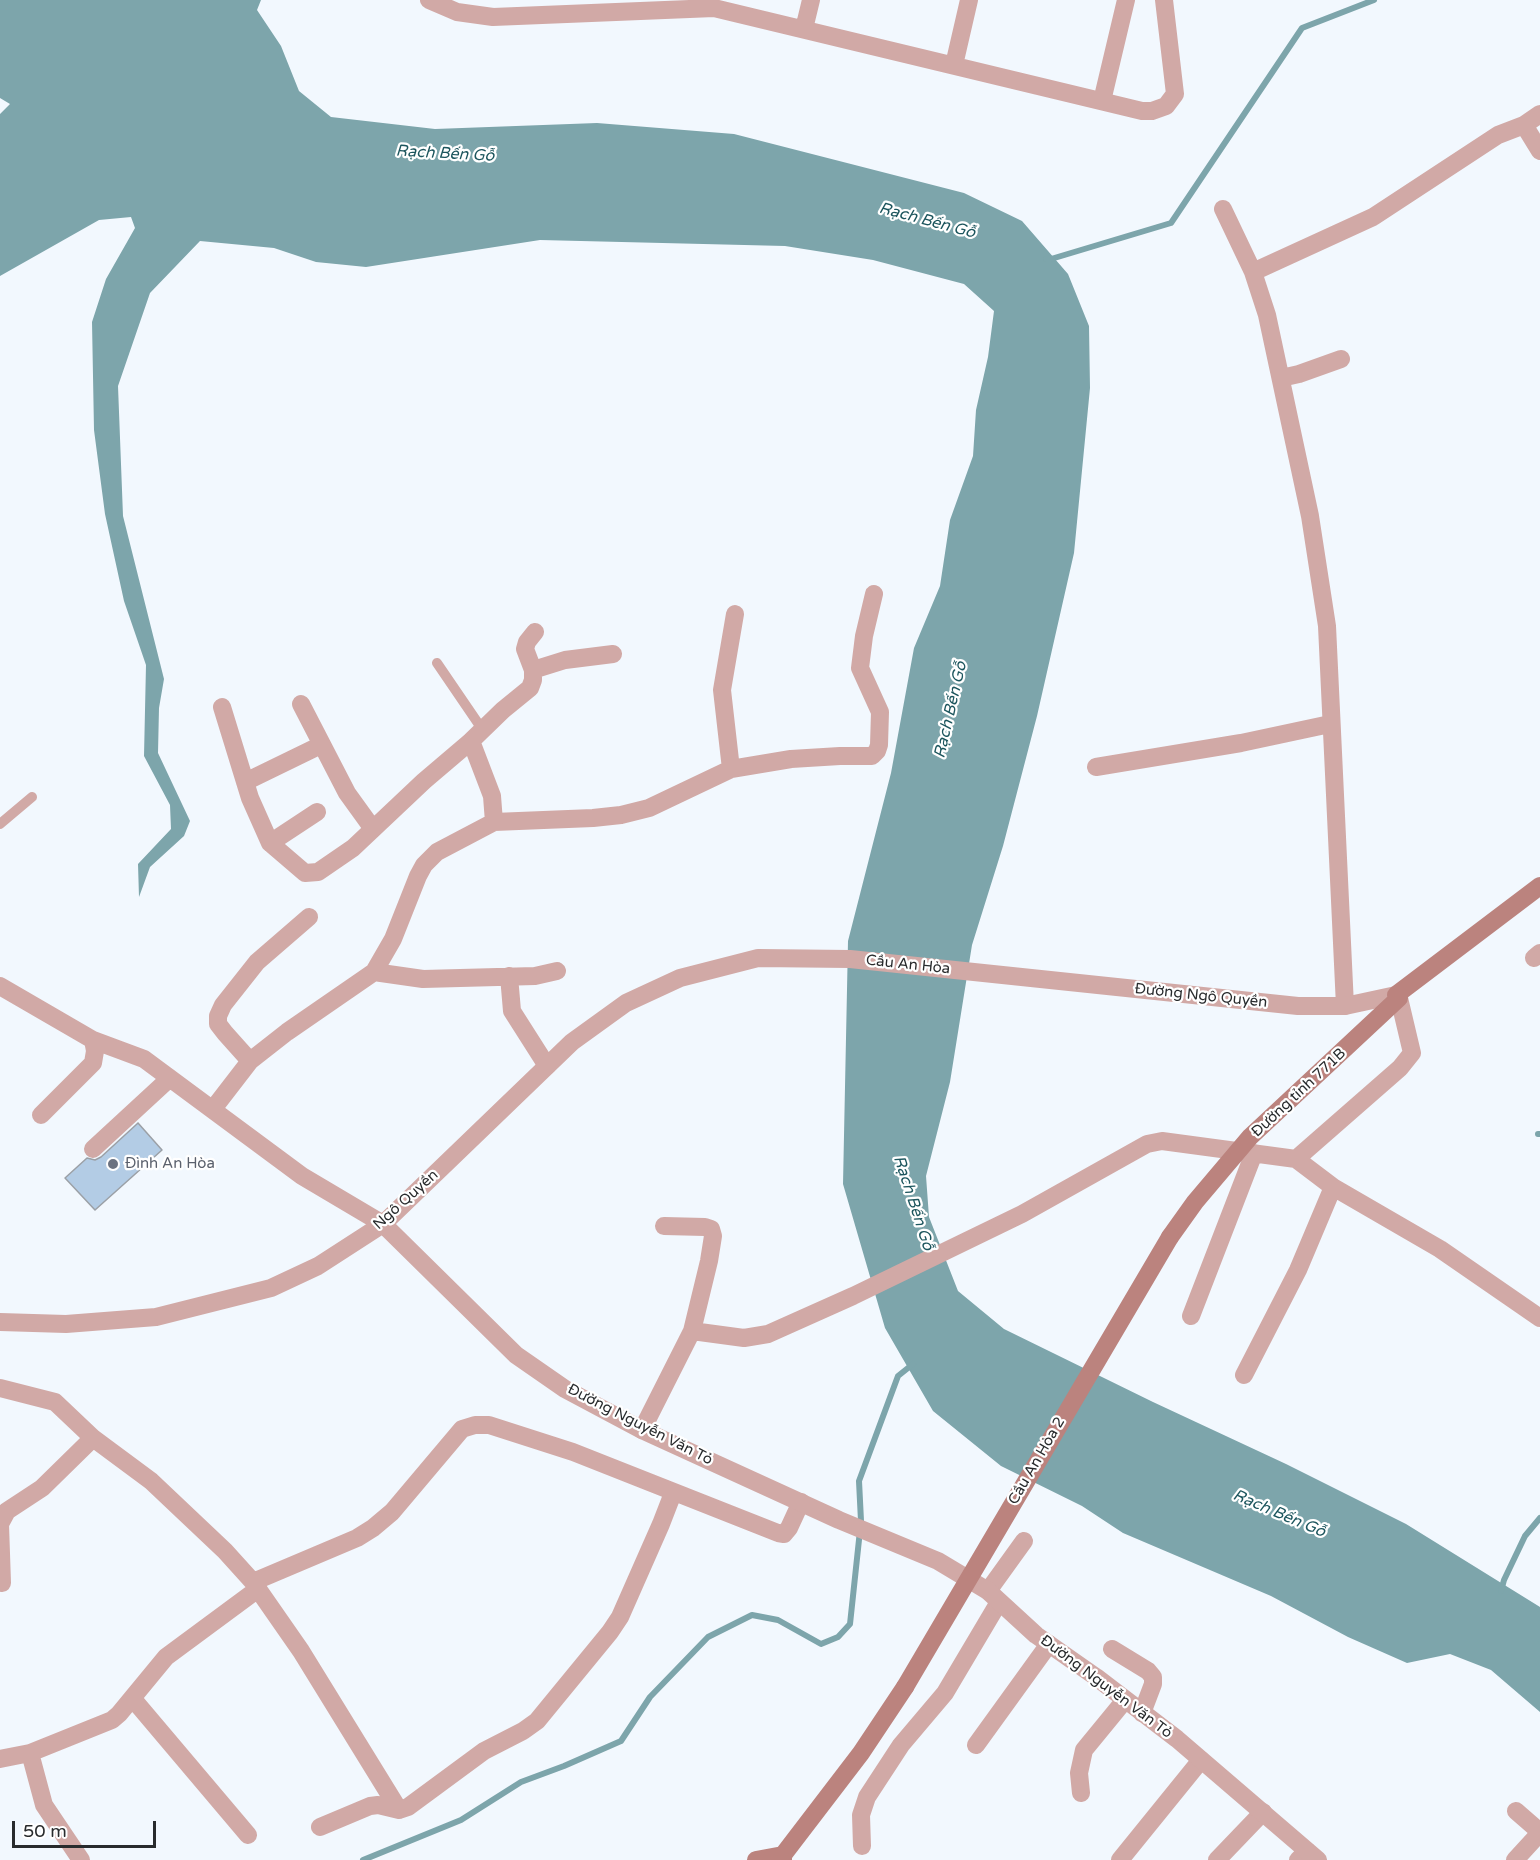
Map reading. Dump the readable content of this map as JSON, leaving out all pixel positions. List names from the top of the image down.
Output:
{
  "streets": {
    "main road": ["Đường tỉnh 771B", "Cầu An Hòa 2"],
    "street": [
      "Cầu An Hòa",
      "Đường Ngô Quyền",
      "Ngô Quyền",
      "Đường Nguyễn Văn Tỏ"
    ]
  },
  "crossings": [
    ["Cầu An Hòa", "Đường Ngô Quyền"],
    ["Cầu An Hòa", "Ngô Quyền"],
    ["Đường tỉnh 771B", "Cầu An Hòa 2"],
    ["Ngô Quyền", "Đường Nguyễn Văn Tỏ"]
  ],
  "water": ["Rạch Bến Gỗ"],
  "places": ["Đình An Hòa"],
  "scale_bar": "50 m"
}
